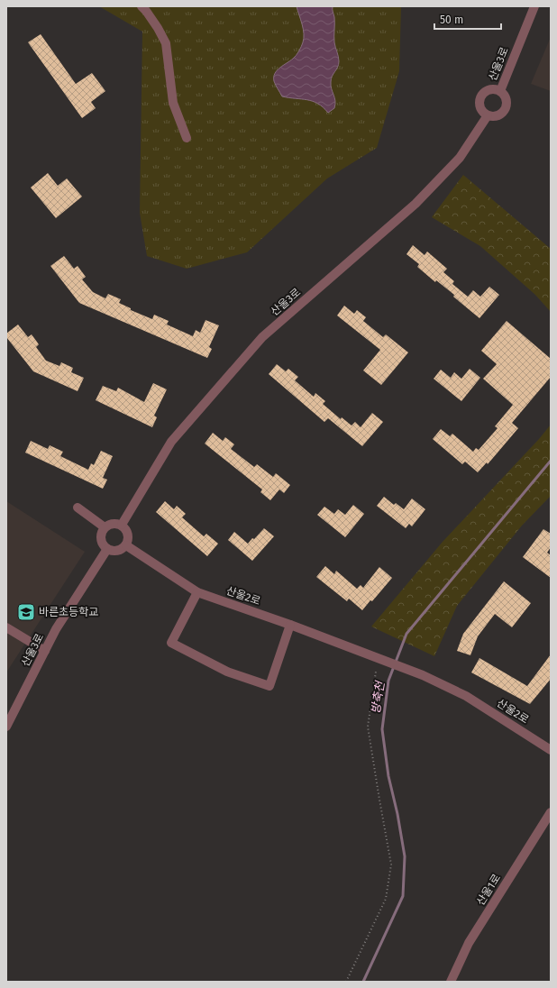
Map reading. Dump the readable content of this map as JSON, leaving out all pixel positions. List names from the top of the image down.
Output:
{
  "streets": {
    "street": ["산울3로", "산울2로", "산울1로"]
  },
  "crossings": [
    ["산울3로", "산울2로"]
  ],
  "water": ["방축천"],
  "places": {
    "school or university": ["바른초등학교"]
  },
  "scale_bar": "50 m"
}
